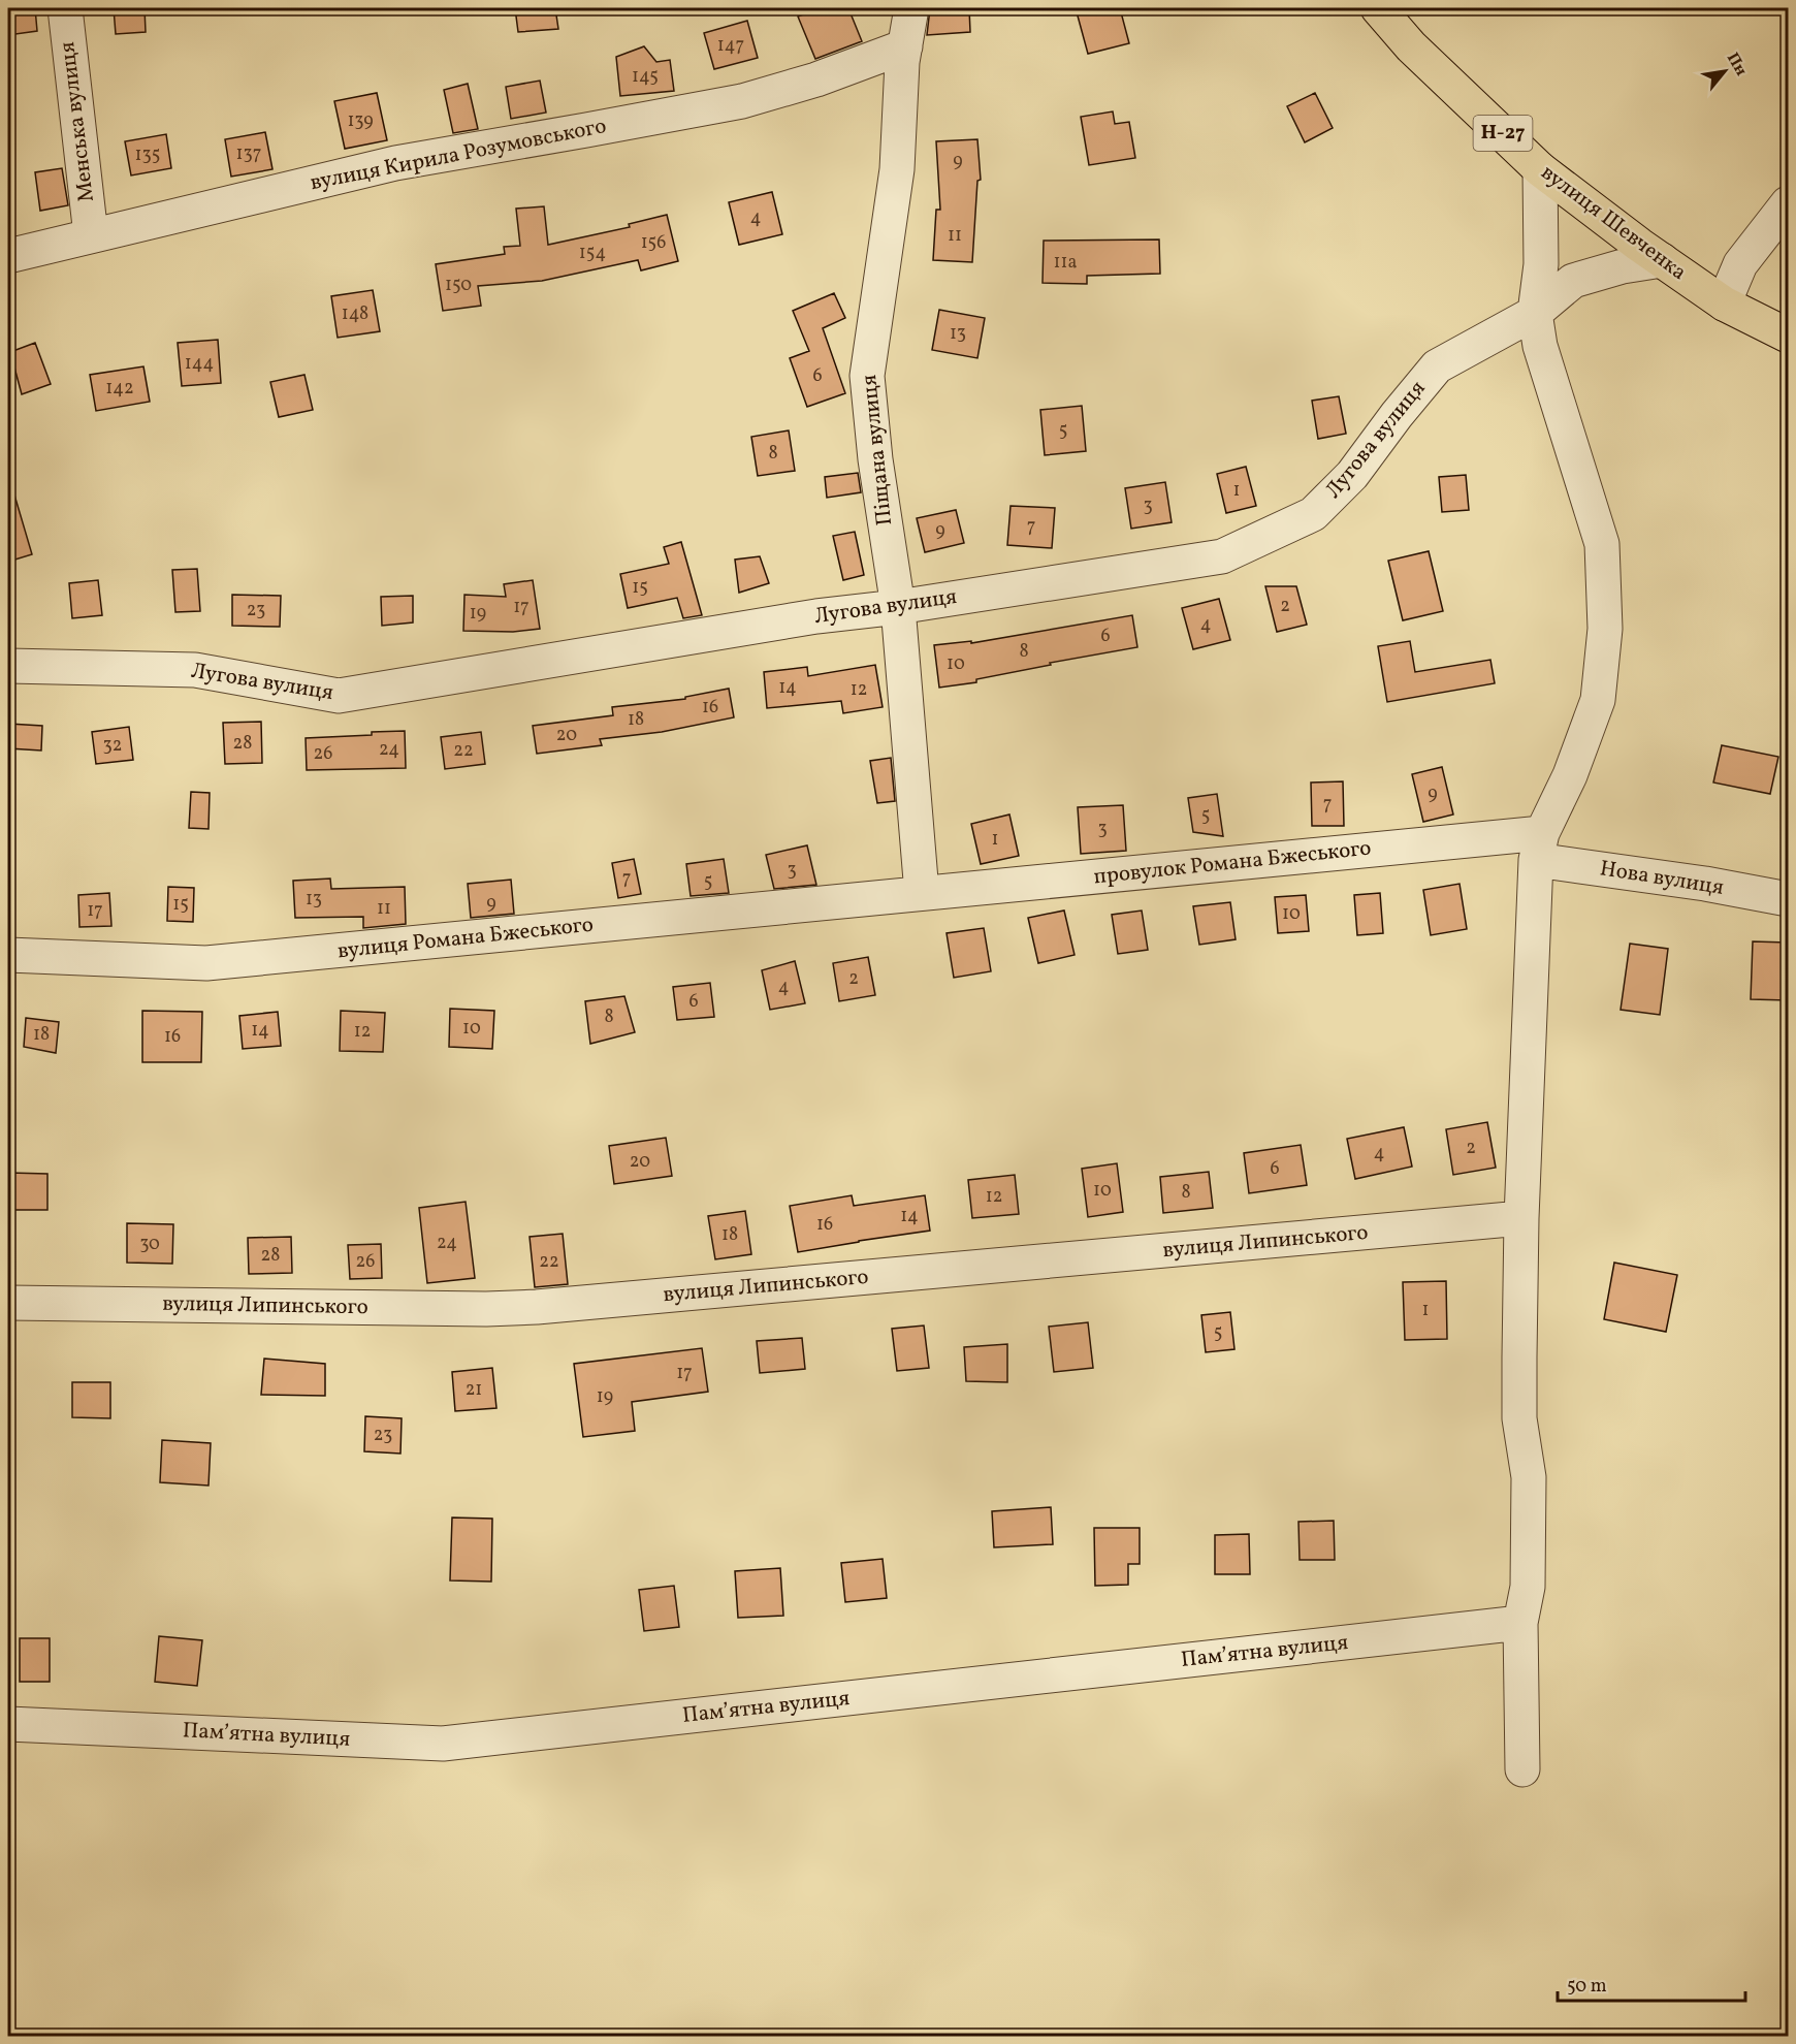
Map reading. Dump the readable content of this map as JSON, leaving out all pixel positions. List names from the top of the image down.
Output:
{
  "streets": {
    "main road": ["Н-27", "вулиця Шевченка"],
    "street": [
      "Менська вулиця",
      "вулиця Кирила Розумовського",
      "Лугова вулиця",
      "Піщана вулиця",
      "провулок Романа Бжеського",
      "Нова вулиця",
      "вулиця Романа Бжеського",
      "вулиця Липинського",
      "Памʼятна вулиця"
    ]
  },
  "crossings": [
    ["Менська вулиця", "вулиця Кирила Розумовського"],
    ["вулиця Кирила Розумовського", "Піщана вулиця"],
    ["вулиця Шевченка", "Лугова вулиця"],
    ["Лугова вулиця", "Піщана вулиця"],
    ["Піщана вулиця", "провулок Романа Бжеського"],
    ["Піщана вулиця", "вулиця Романа Бжеського"],
    ["провулок Романа Бжеського", "Нова вулиця"],
    ["провулок Романа Бжеського", "вулиця Романа Бжеського"]
  ],
  "house_numbers": [
    "147",
    "145",
    "139",
    "137",
    "135",
    "9",
    "4",
    "11",
    "156",
    "154",
    "11а",
    "150",
    "148",
    "13",
    "144",
    "6",
    "142",
    "5",
    "8",
    "1",
    "3",
    "7",
    "9",
    "15",
    "2",
    "17",
    "23",
    "19",
    "4",
    "6",
    "8",
    "10",
    "14",
    "12",
    "16",
    "18",
    "20",
    "28",
    "32",
    "24",
    "22",
    "26",
    "9",
    "7",
    "5",
    "3",
    "1",
    "3",
    "7",
    "5",
    "13",
    "9",
    "15",
    "11",
    "17",
    "10",
    "2",
    "4",
    "6",
    "8",
    "10",
    "14",
    "12",
    "18",
    "16",
    "2",
    "4",
    "20",
    "6",
    "10",
    "8",
    "12",
    "14",
    "16",
    "18",
    "24",
    "30",
    "28",
    "26",
    "22",
    "1",
    "5",
    "17",
    "21",
    "19",
    "23"
  ],
  "scale_bar": "50 m",
  "north": "top right"
}
